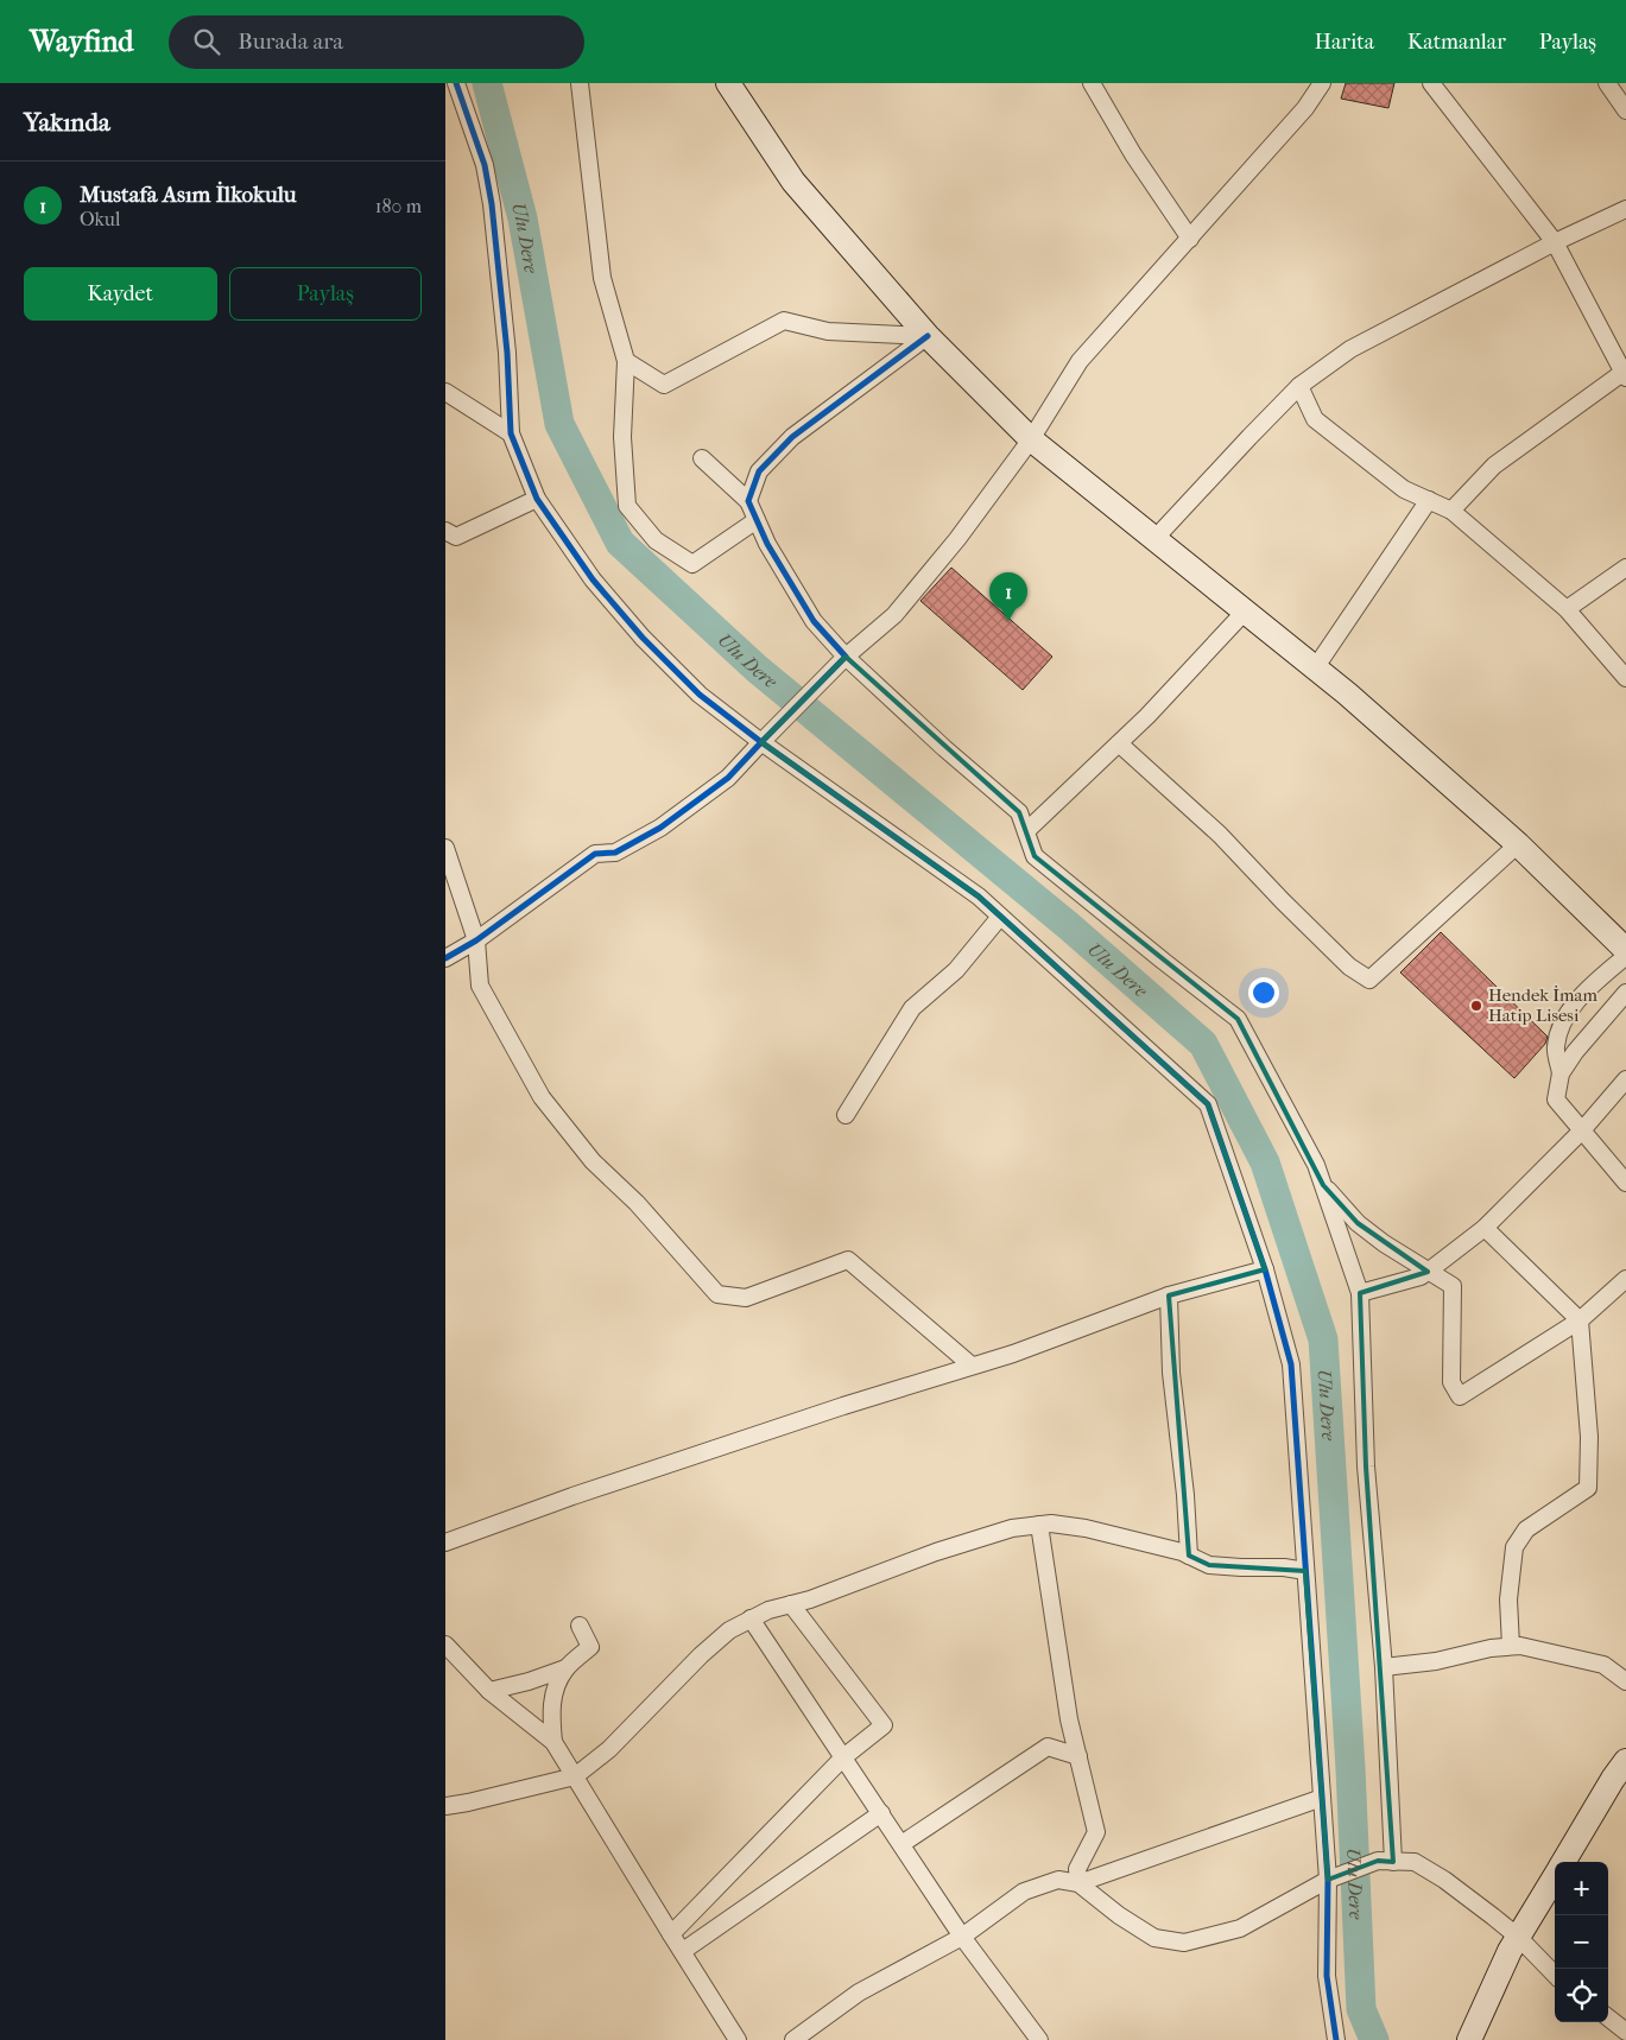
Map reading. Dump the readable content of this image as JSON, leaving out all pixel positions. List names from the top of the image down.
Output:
{
  "water": ["Ulu Dere"],
  "places": ["Hendek İmam Hatip Lisesi"],
  "page": {
    "header": "Wayfind",
    "search": "Burada ara",
    "nav": ["Harita", "Katmanlar", "Paylaş"],
    "heading": "Yakında",
    "list": [
      {
        "mark": "1",
        "name": "Mustafa Asım İlkokulu",
        "note": "Okul",
        "value": "180 m"
      }
    ],
    "buttons": ["Kaydet", "Paylaş"],
    "pins": "1",
    "map_buttons": ["+", "−"]
  }
}
